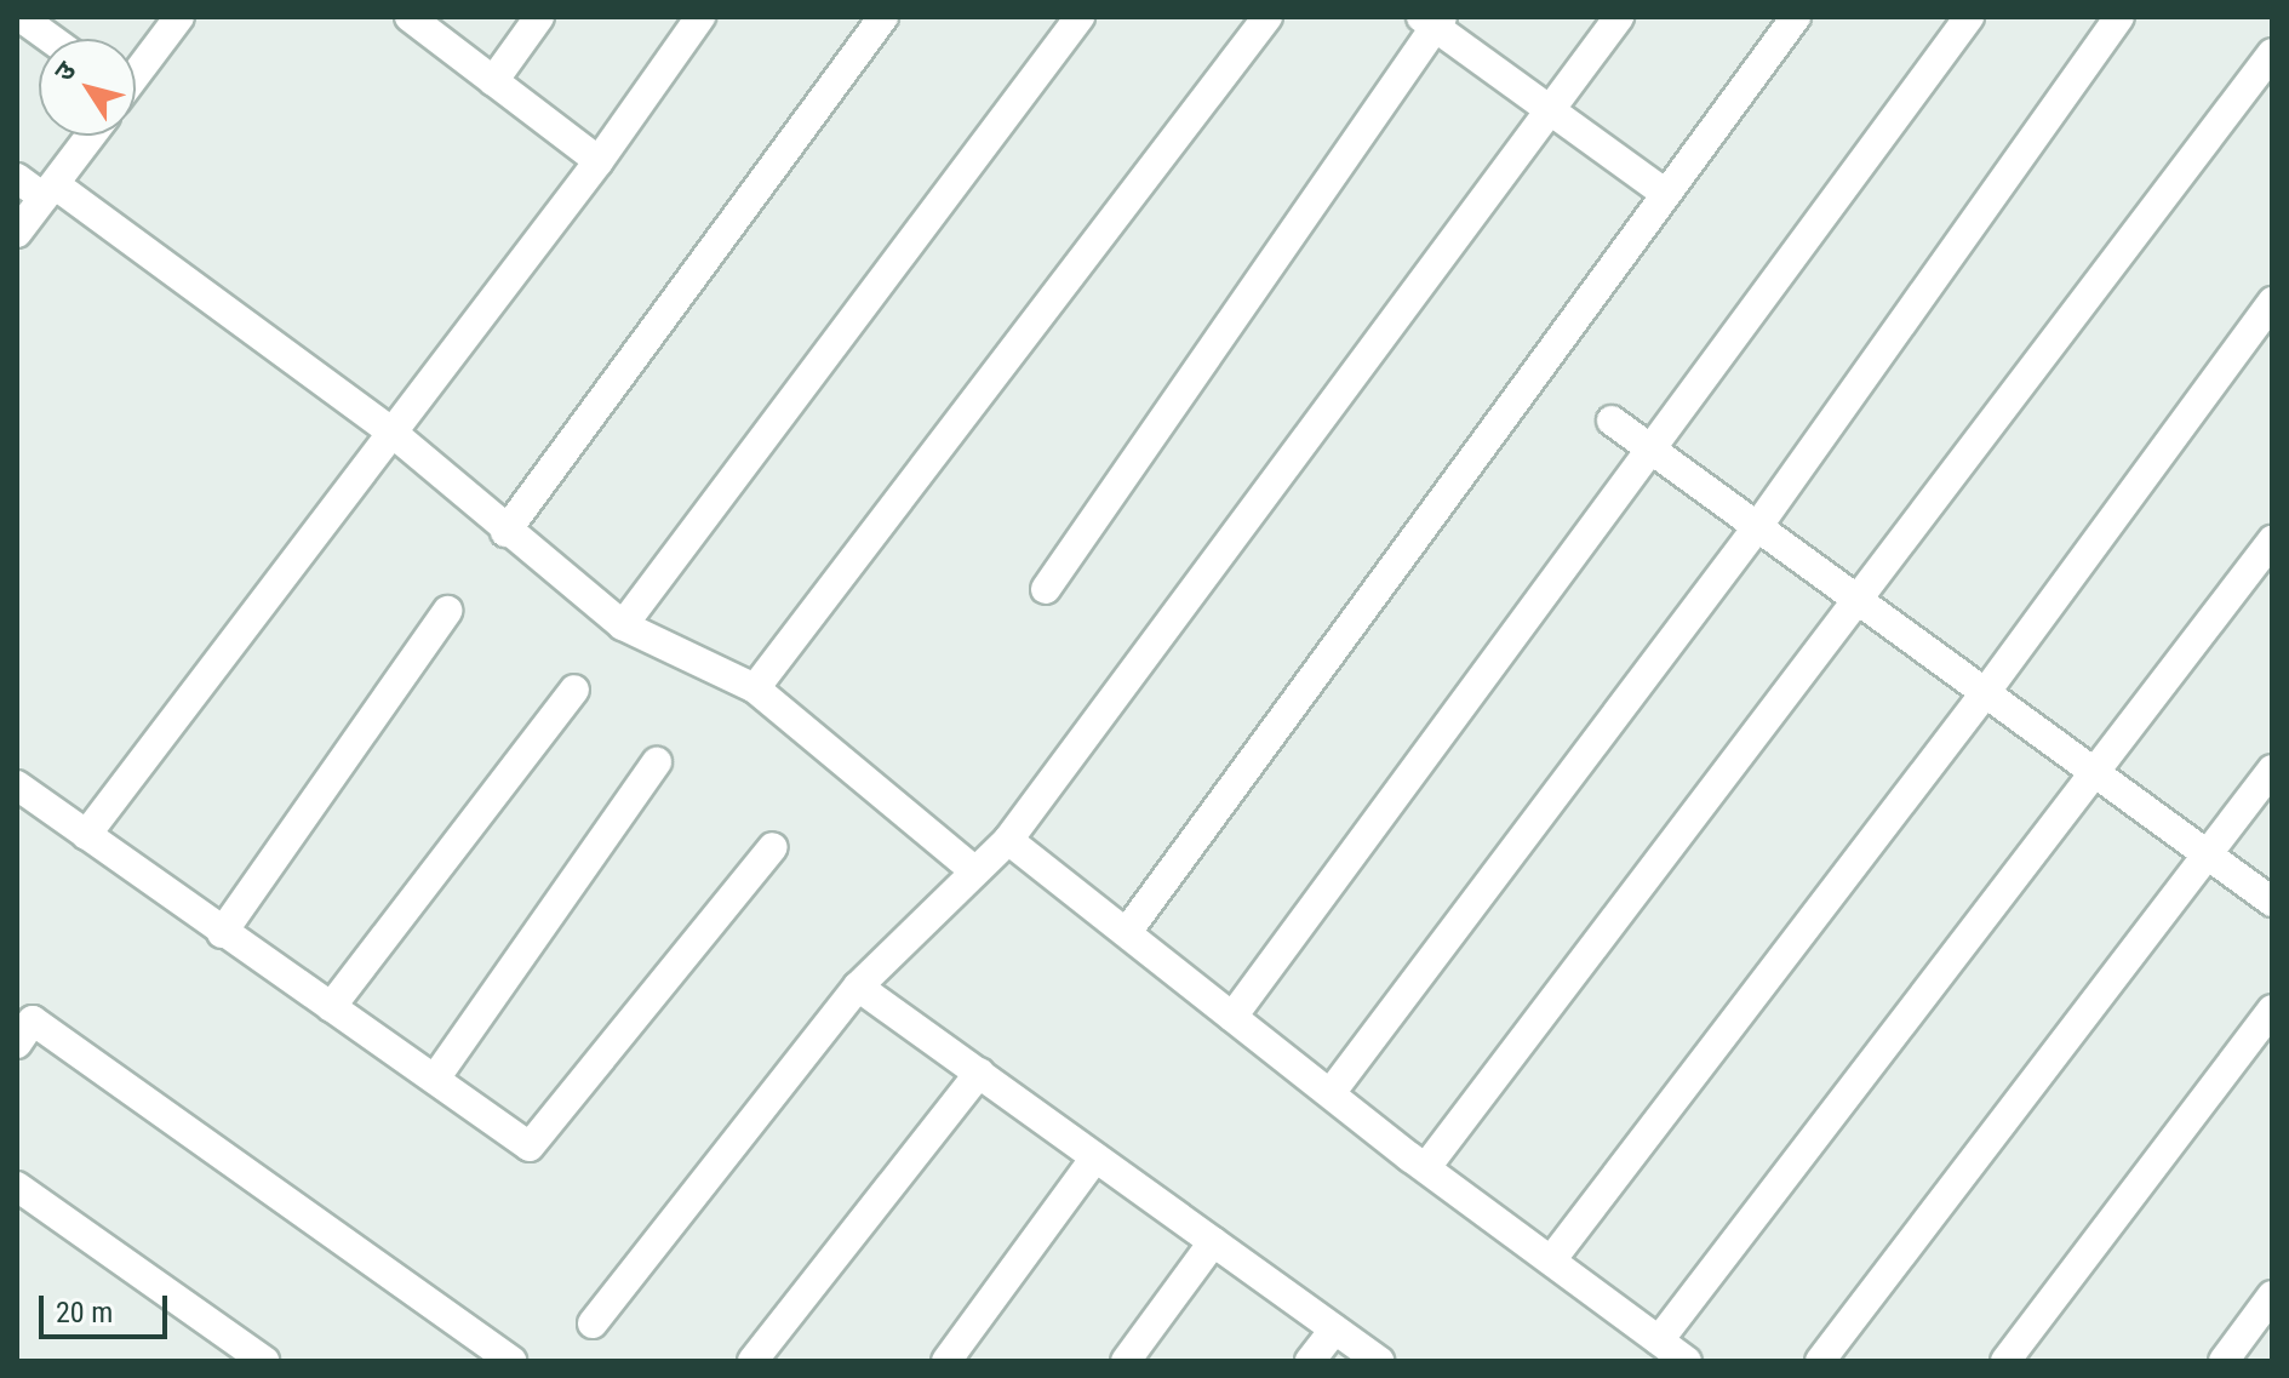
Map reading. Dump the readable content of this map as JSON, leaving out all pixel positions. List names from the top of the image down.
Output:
{
  "scale_bar": "20 m",
  "north": "top left"
}
